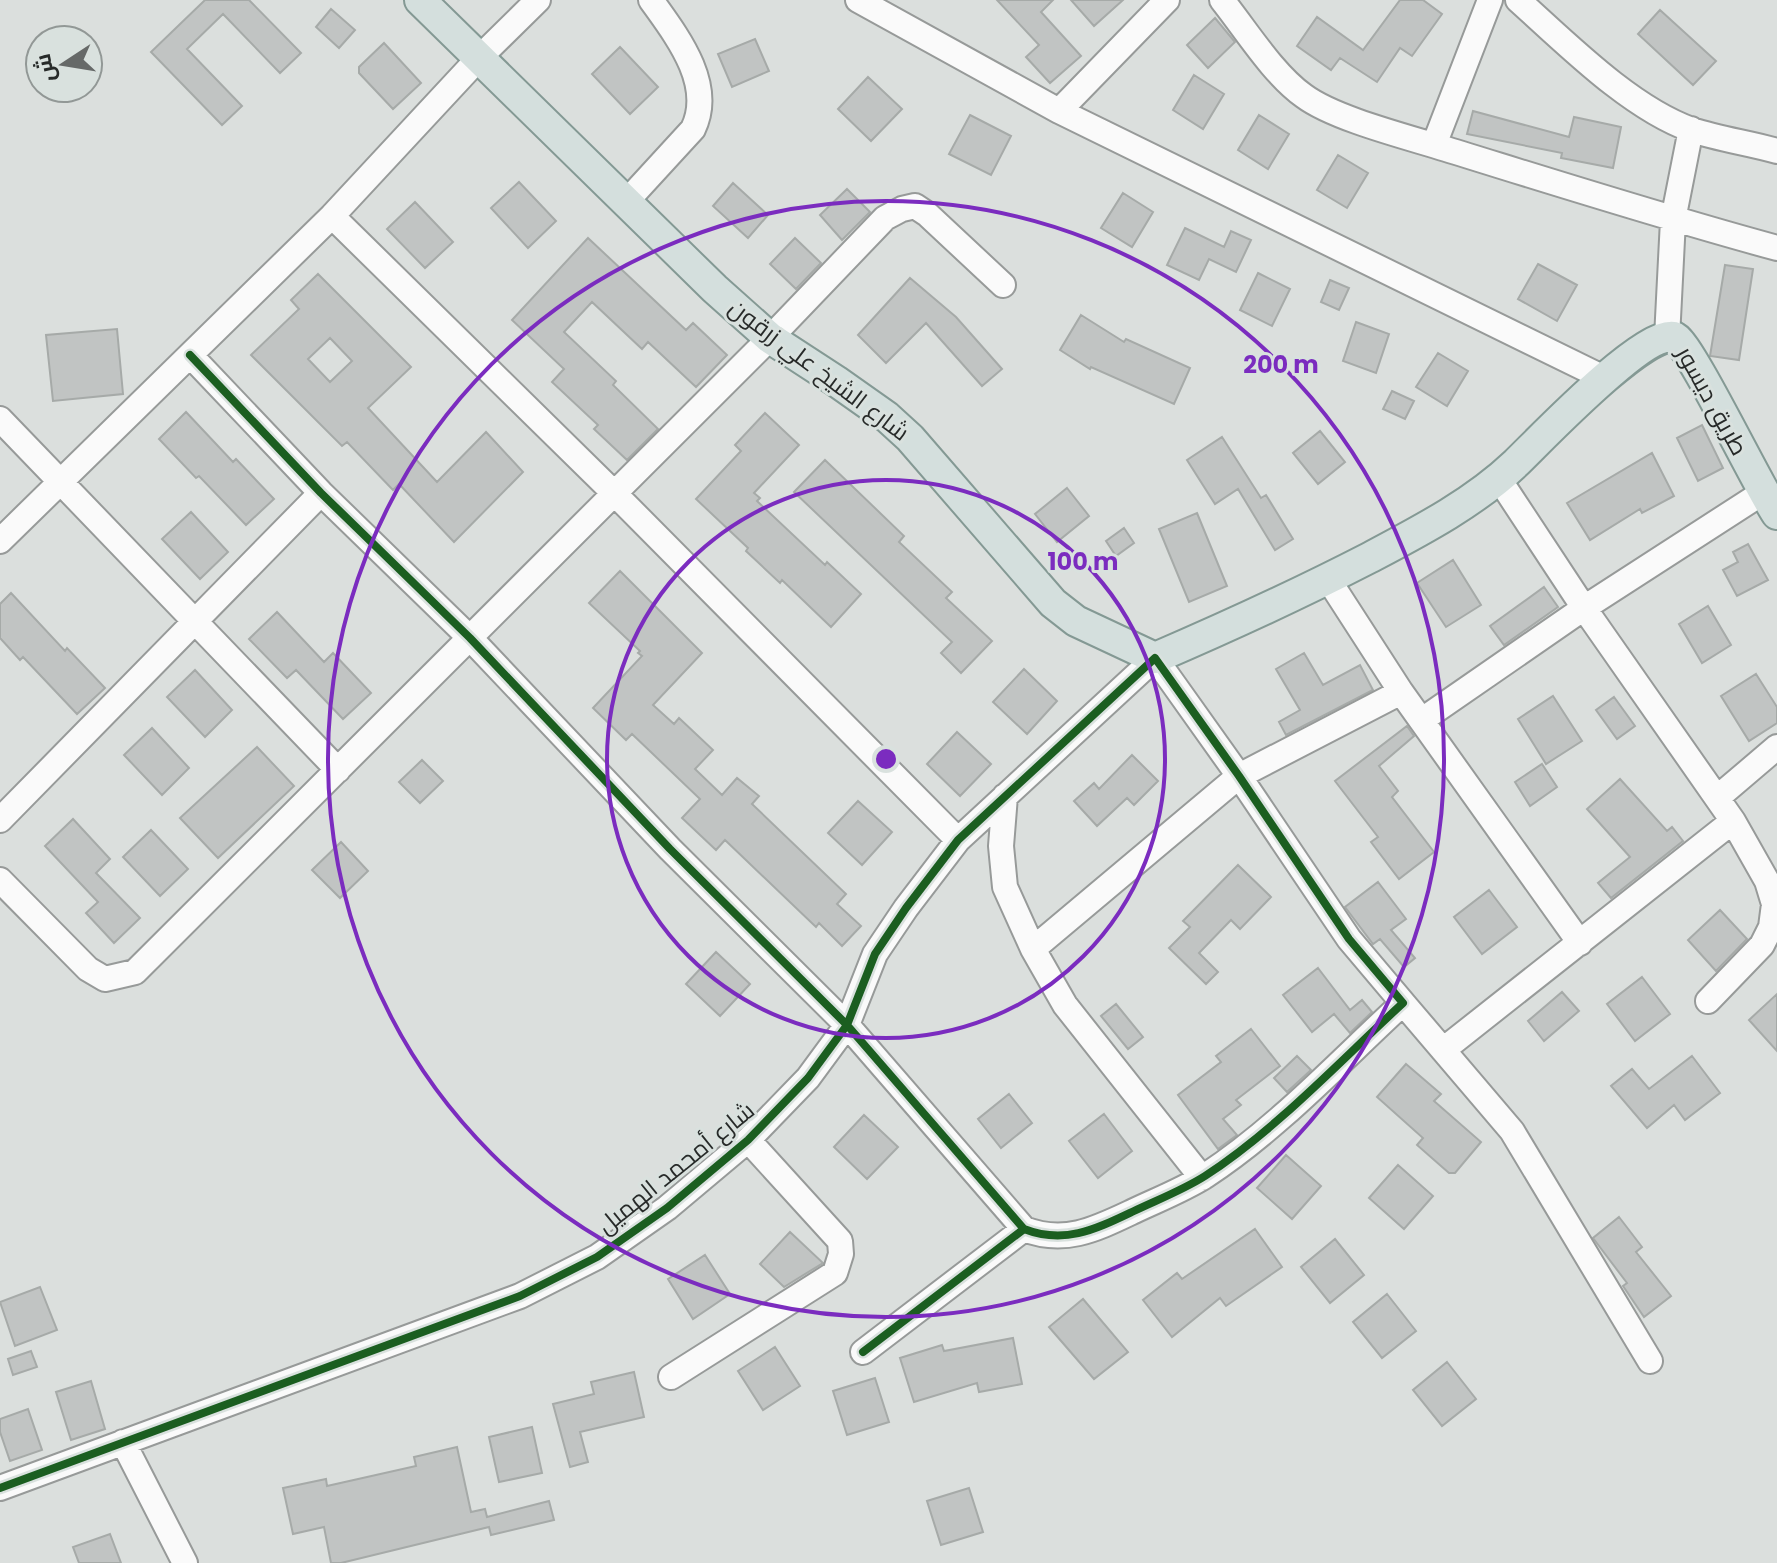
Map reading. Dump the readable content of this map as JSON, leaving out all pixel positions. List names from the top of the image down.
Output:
{
  "streets": {
    "main road": ["شارع الشيخ علي زرقون", "طريق ديسور"],
    "street": ["شارع أمحمد الهميل"]
  },
  "crossings": [
    ["شارع الشيخ علي زرقون", "شارع أمحمد الهميل"]
  ],
  "north": "left",
  "rings": ["200 m", "100 m"]
}
